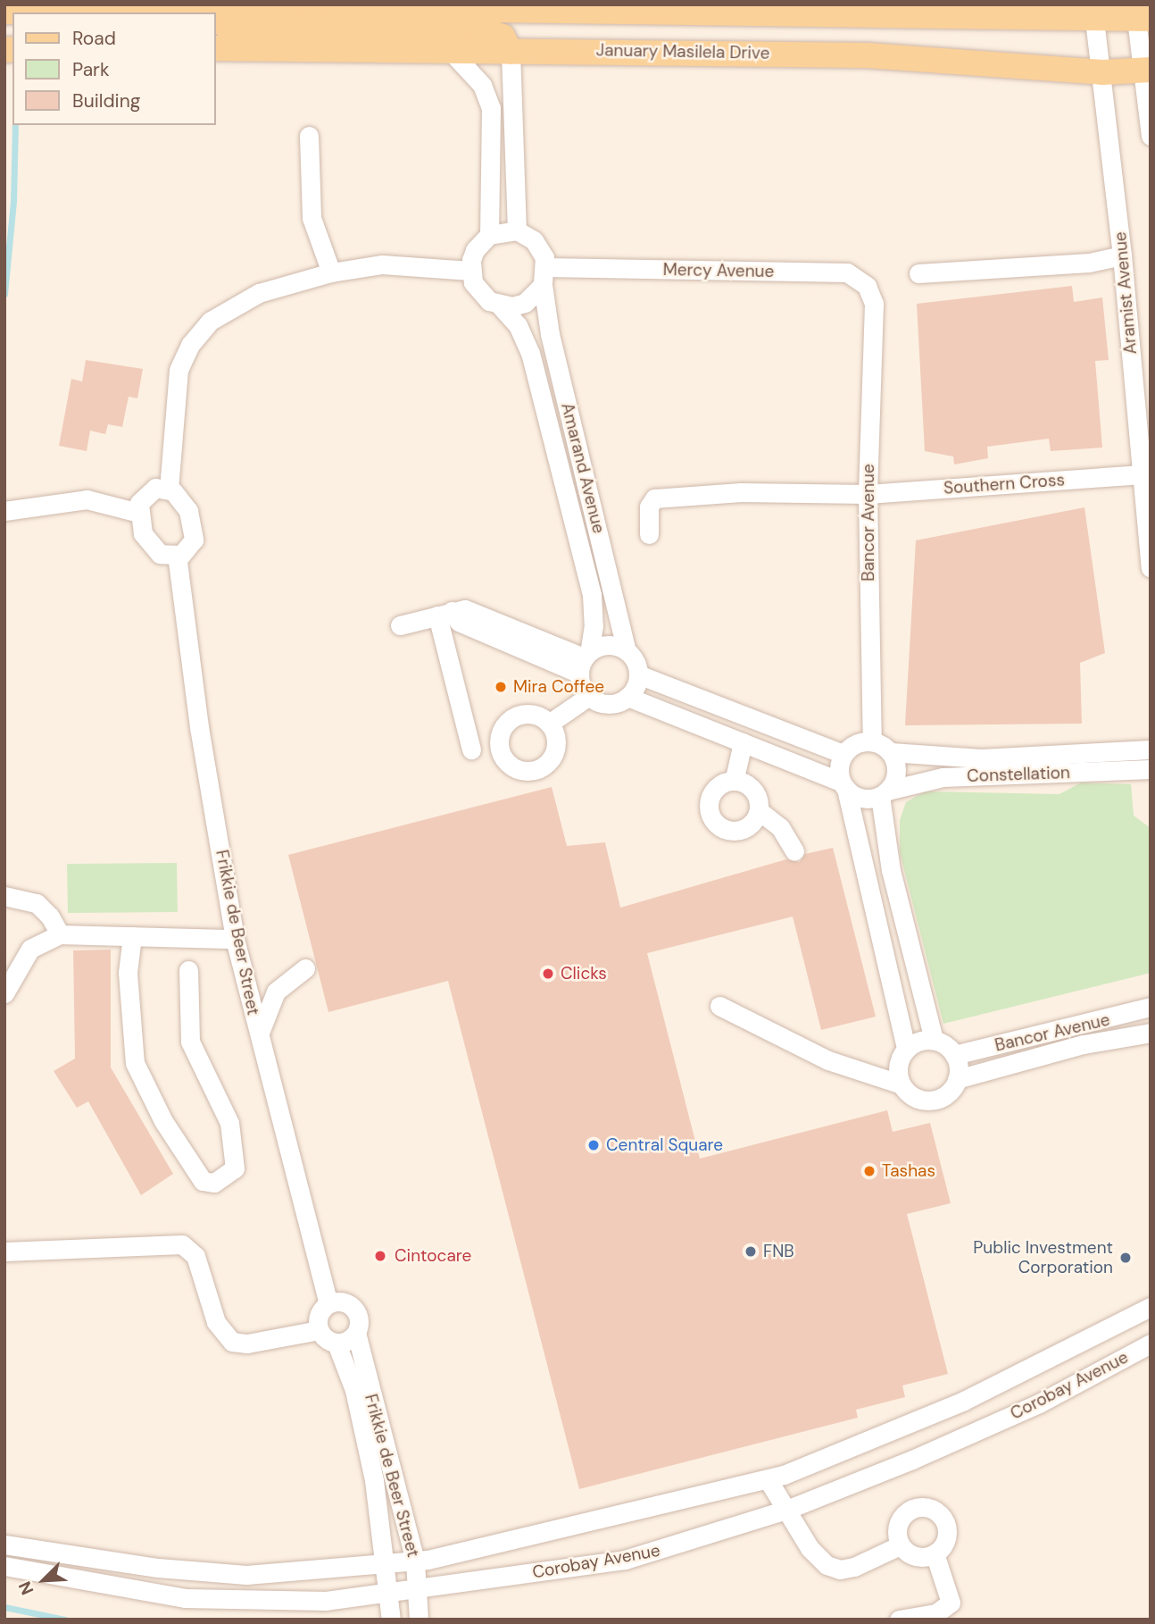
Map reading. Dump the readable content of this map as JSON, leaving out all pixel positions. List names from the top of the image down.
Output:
{
  "streets": {
    "main road": ["January Masilela Drive"],
    "street": [
      "Mercy Avenue",
      "Aramist Avenue",
      "Amarand Avenue",
      "Southern Cross",
      "Bancor Avenue",
      "Constellation",
      "Frikkie de Beer Street",
      "Corobay Avenue"
    ]
  },
  "crossings": [
    ["January Masilela Drive", "Aramist Avenue"],
    ["Mercy Avenue", "Amarand Avenue"],
    ["Mercy Avenue", "Bancor Avenue"],
    ["Aramist Avenue", "Southern Cross"],
    ["Southern Cross", "Bancor Avenue"],
    ["Bancor Avenue", "Constellation"],
    ["Frikkie de Beer Street", "Corobay Avenue"]
  ],
  "places": [
    "Mira Coffee",
    "Clicks",
    "Central Square",
    "Tashas",
    "FNB",
    "Cintocare",
    "Public Investment Corporation"
  ],
  "legend": ["Road", "Park", "Building"],
  "north": "bottom left"
}
